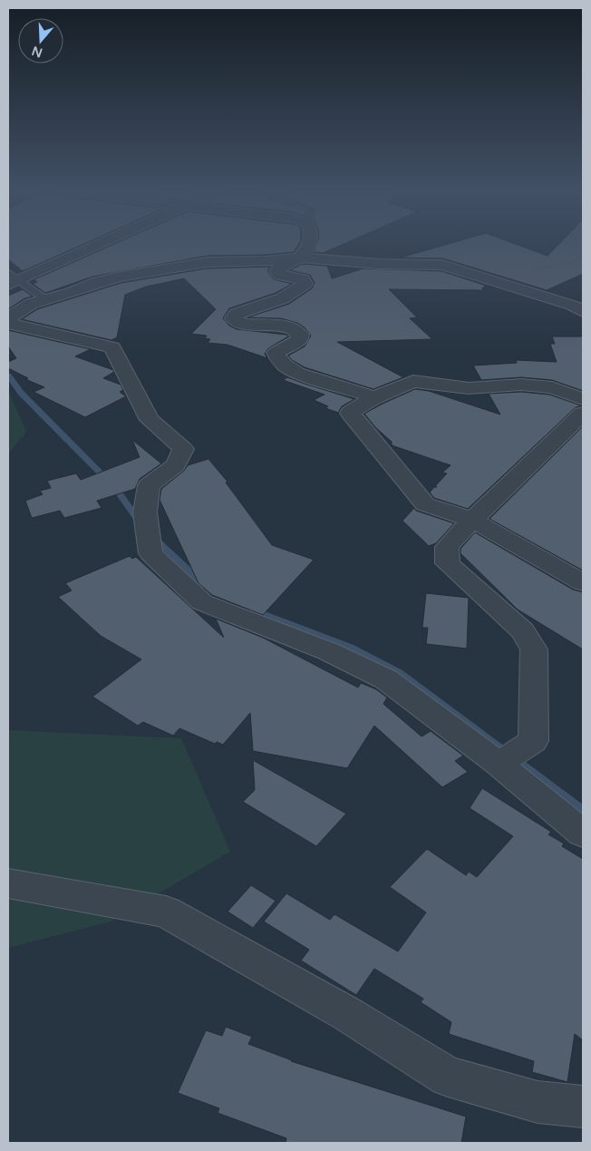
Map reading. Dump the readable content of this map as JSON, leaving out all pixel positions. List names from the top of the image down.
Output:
{
  "north": "bottom"
}
